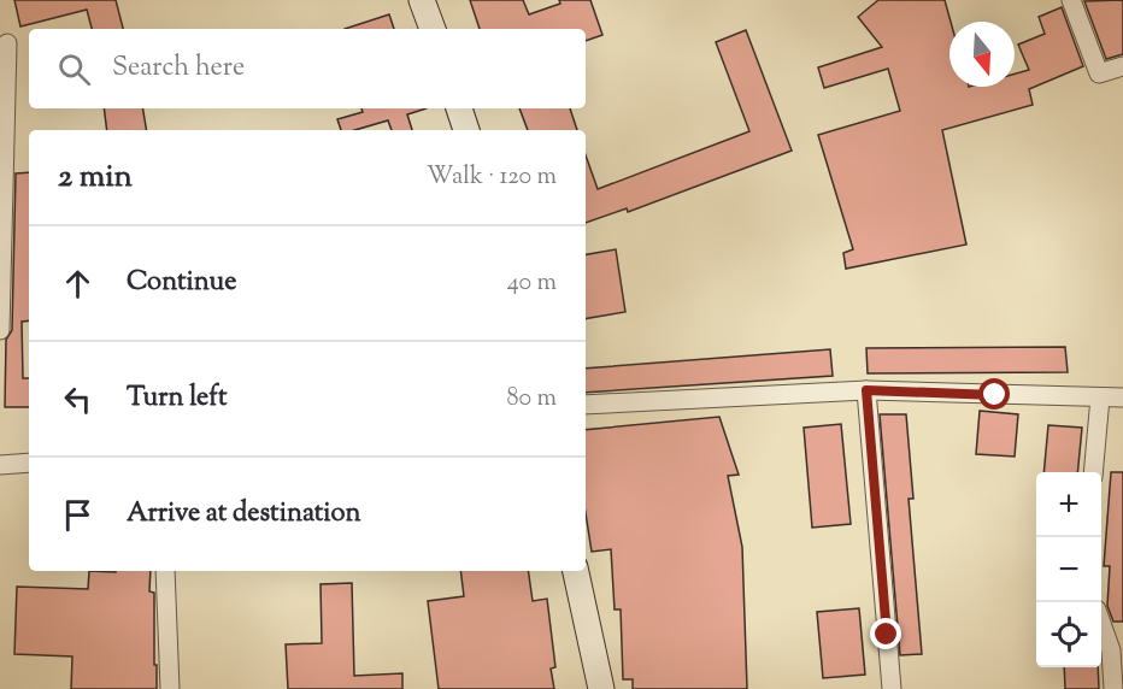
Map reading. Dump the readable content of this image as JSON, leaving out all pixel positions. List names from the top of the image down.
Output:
{
  "north": "bottom",
  "page": {
    "search": "Search here",
    "heading": ["2 min", "Walk · 120 m"],
    "list": [
      ["Continue", "40 m"],
      ["Turn left", "80 m"],
      "Arrive at destination"
    ],
    "map_buttons": ["+", "−"]
  }
}
